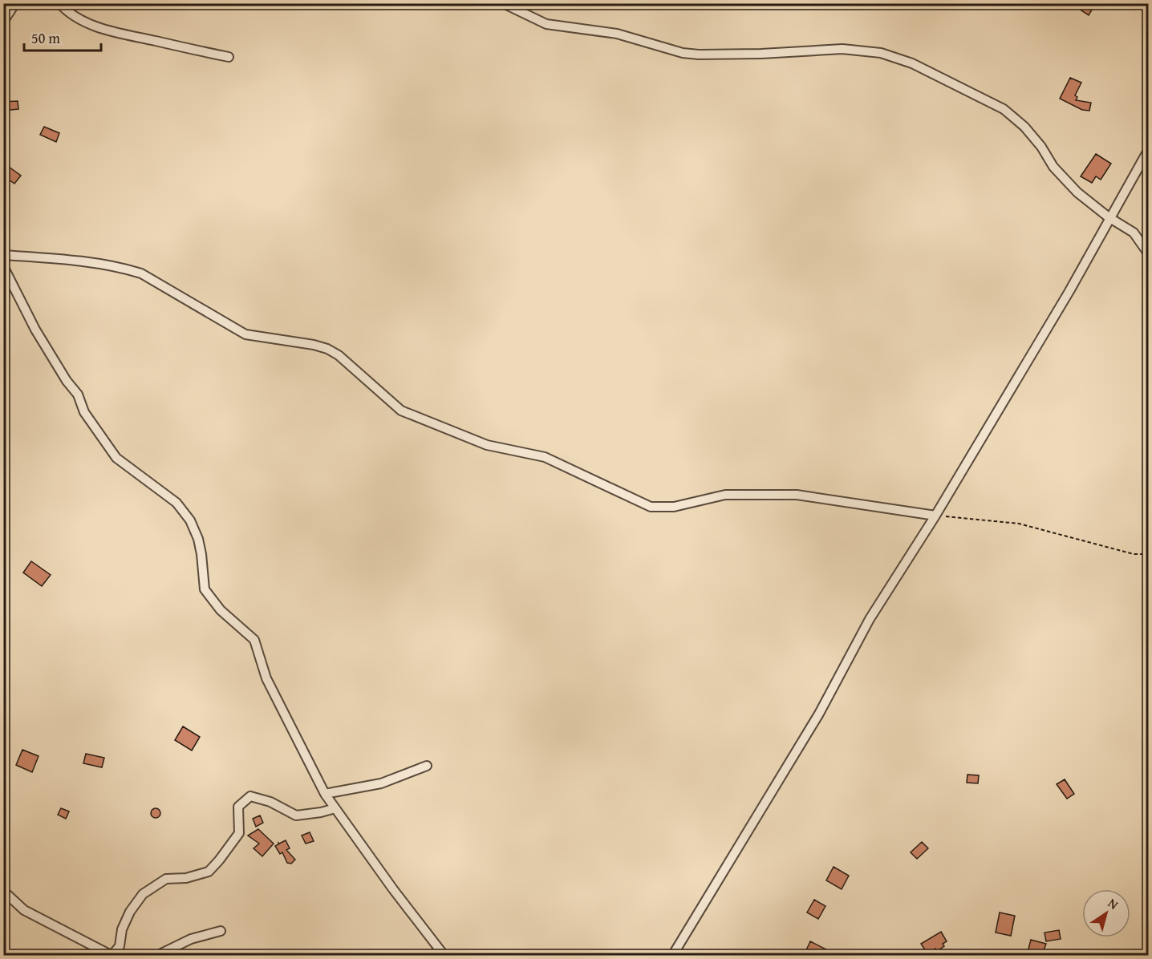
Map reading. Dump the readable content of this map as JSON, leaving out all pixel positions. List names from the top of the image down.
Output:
{
  "scale_bar": "50 m",
  "north": "top right"
}
